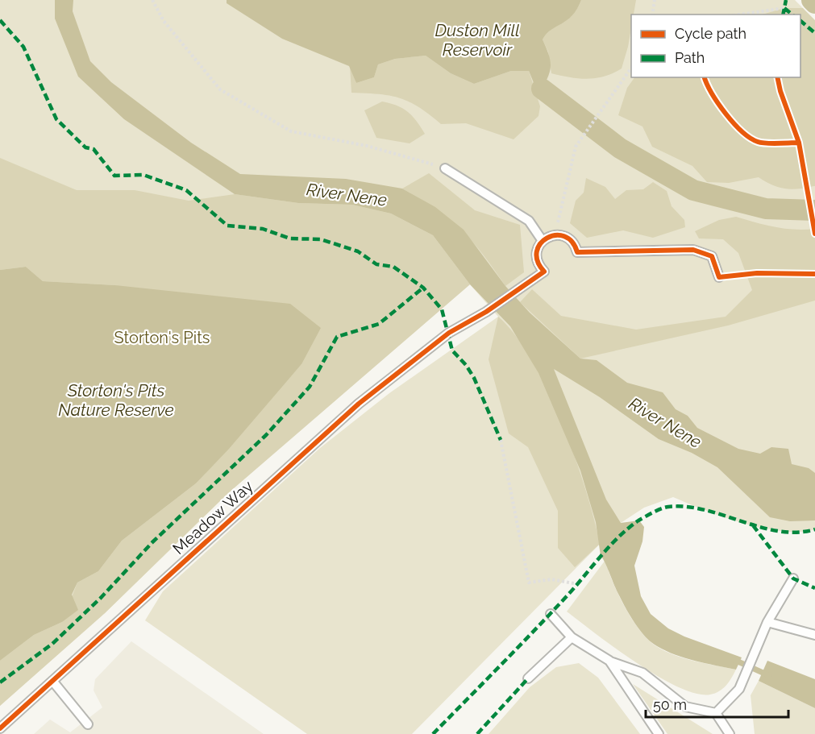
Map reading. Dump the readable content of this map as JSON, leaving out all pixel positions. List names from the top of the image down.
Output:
{
  "streets": {
    "lane": ["Meadow Way"]
  },
  "water": ["Duston Mill Reservoir", "River Nene", "Storton's Pits Nature Reserve"],
  "parks": ["Storton's Pits"],
  "legend": ["Cycle path", "Path"],
  "scale_bar": "50 m"
}
